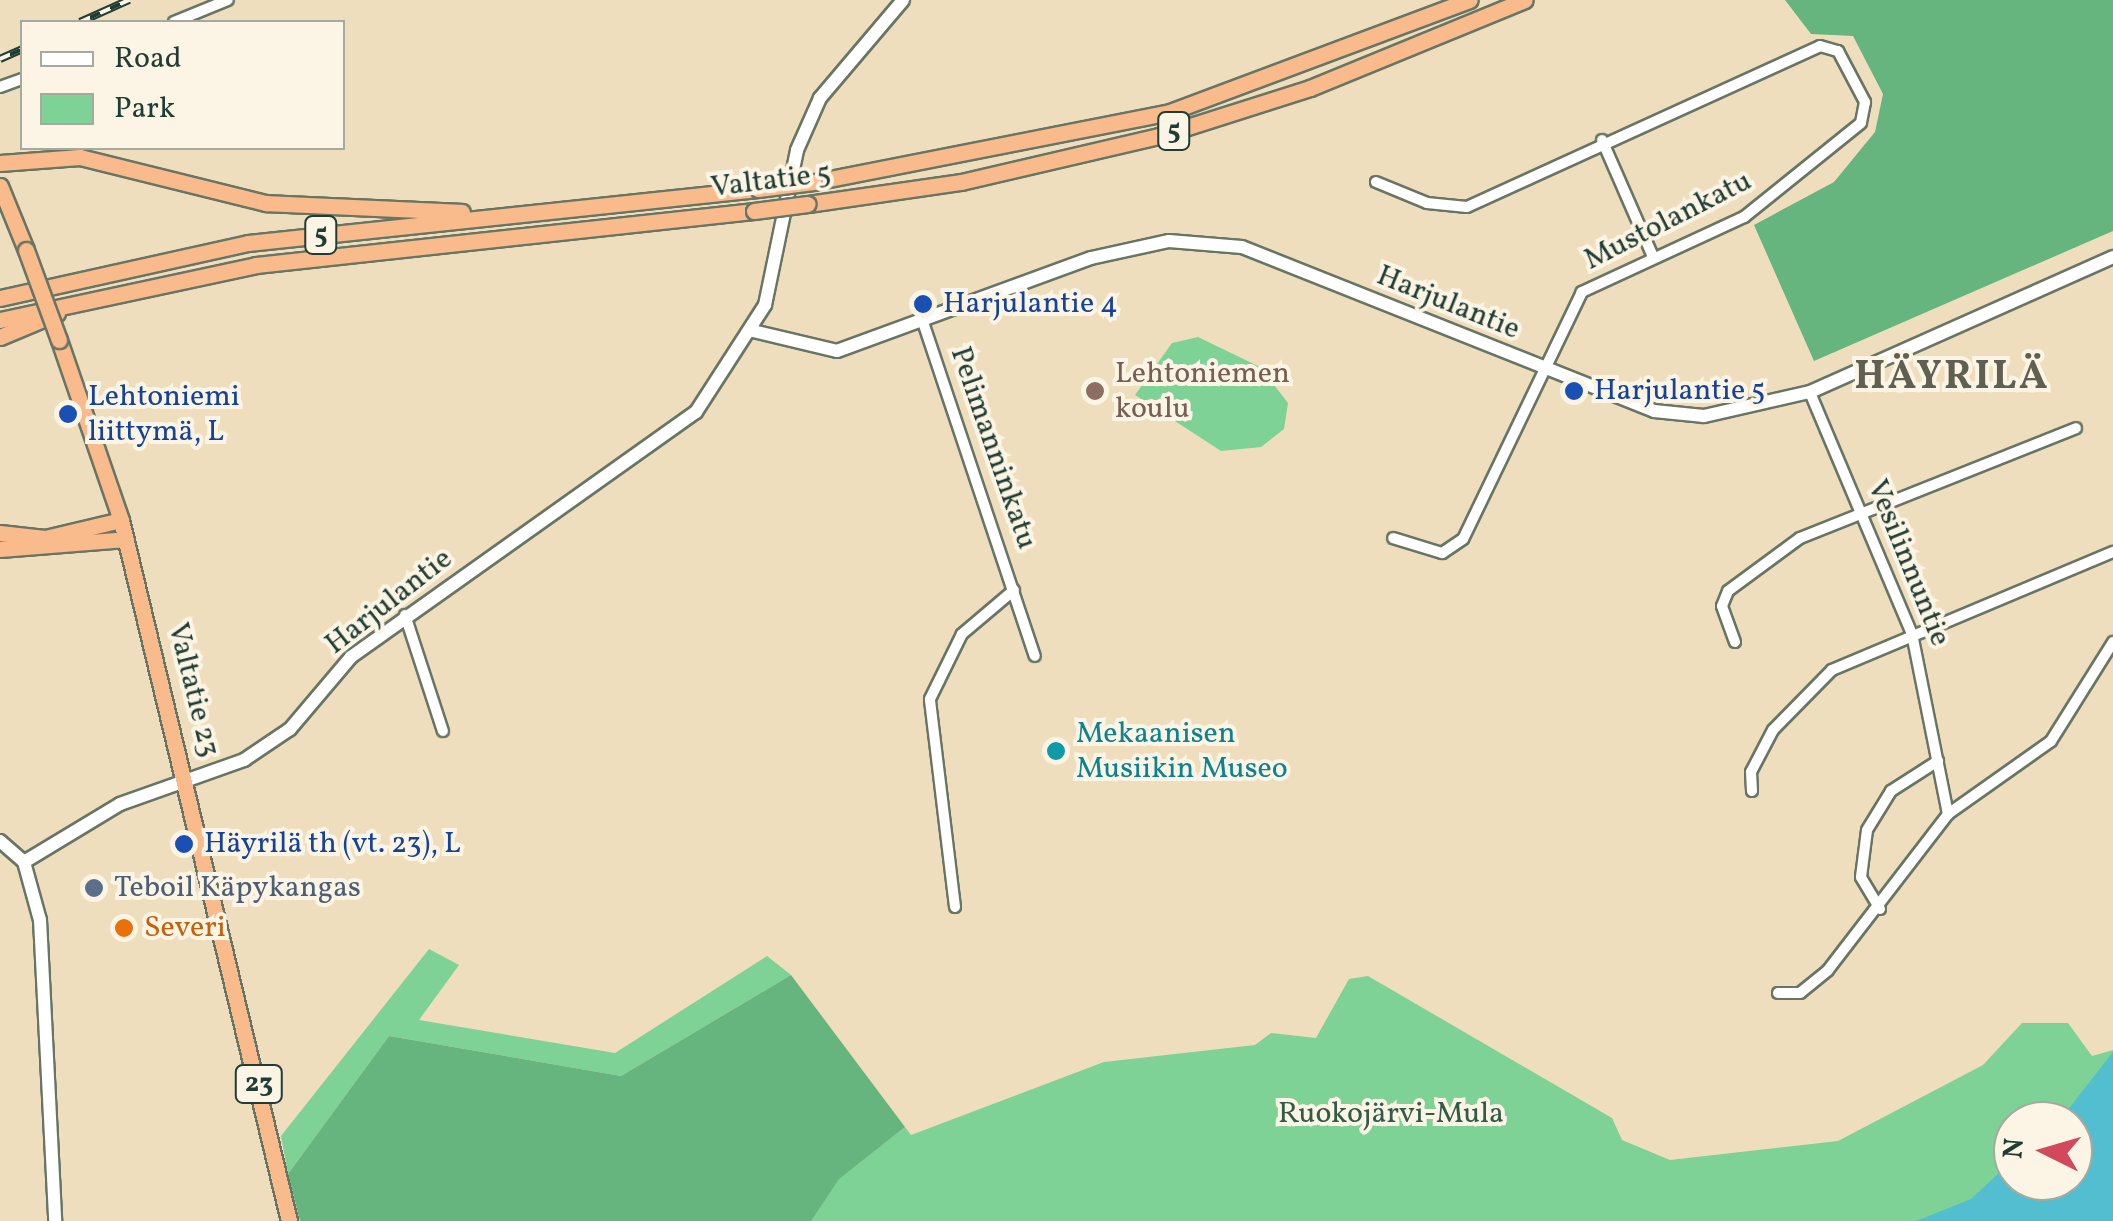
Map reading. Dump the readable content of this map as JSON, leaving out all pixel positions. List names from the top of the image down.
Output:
{
  "streets": {
    "highway": [
      "5",
      "Valtatie 5",
      "Valtatie 23",
      "23"
    ],
    "street": [
      "Mustolankatu",
      "Harjulantie",
      "Pelimanninkatu",
      "Vesilinnuntie"
    ]
  },
  "crossings": [
    ["Mustolankatu", "Harjulantie"],
    ["Harjulantie", "Pelimanninkatu"],
    ["Harjulantie", "Vesilinnuntie"],
    ["Harjulantie", "Valtatie 23"]
  ],
  "districts": ["HÄYRILÄ"],
  "parks": ["Ruokojärvi-Mula"],
  "places": [
    "Harjulantie 4",
    "Lehtoniemen koulu",
    "Harjulantie 5",
    "Lehtoniemi liittymä, L",
    "Mekaanisen Musiikin Museo",
    "Häyrilä th (vt. 23), L",
    "Teboil Käpykangas",
    "Severi"
  ],
  "legend": ["Road", "Park"],
  "north": "left"
}
